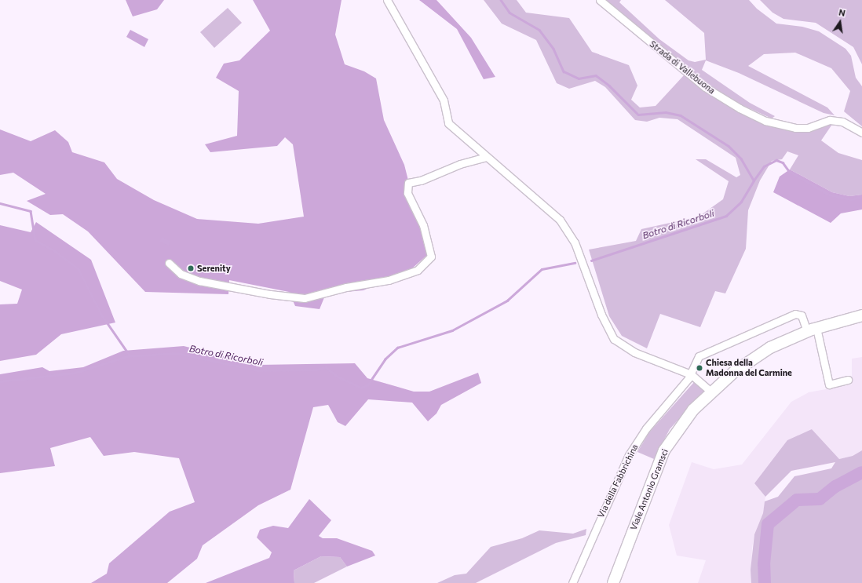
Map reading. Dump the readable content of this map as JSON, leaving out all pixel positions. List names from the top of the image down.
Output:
{
  "streets": {
    "main road": ["Viale Antonio Gramsci"],
    "street": ["Strada di Vallebuona", "Via della Fabbrichina"]
  },
  "crossings": [
    ["Via della Fabbrichina", "Viale Antonio Gramsci"]
  ],
  "water": ["Botro di Ricorboli"],
  "places": ["Serenity", "Chiesa della Madonna del Carmine"],
  "north": "top"
}
